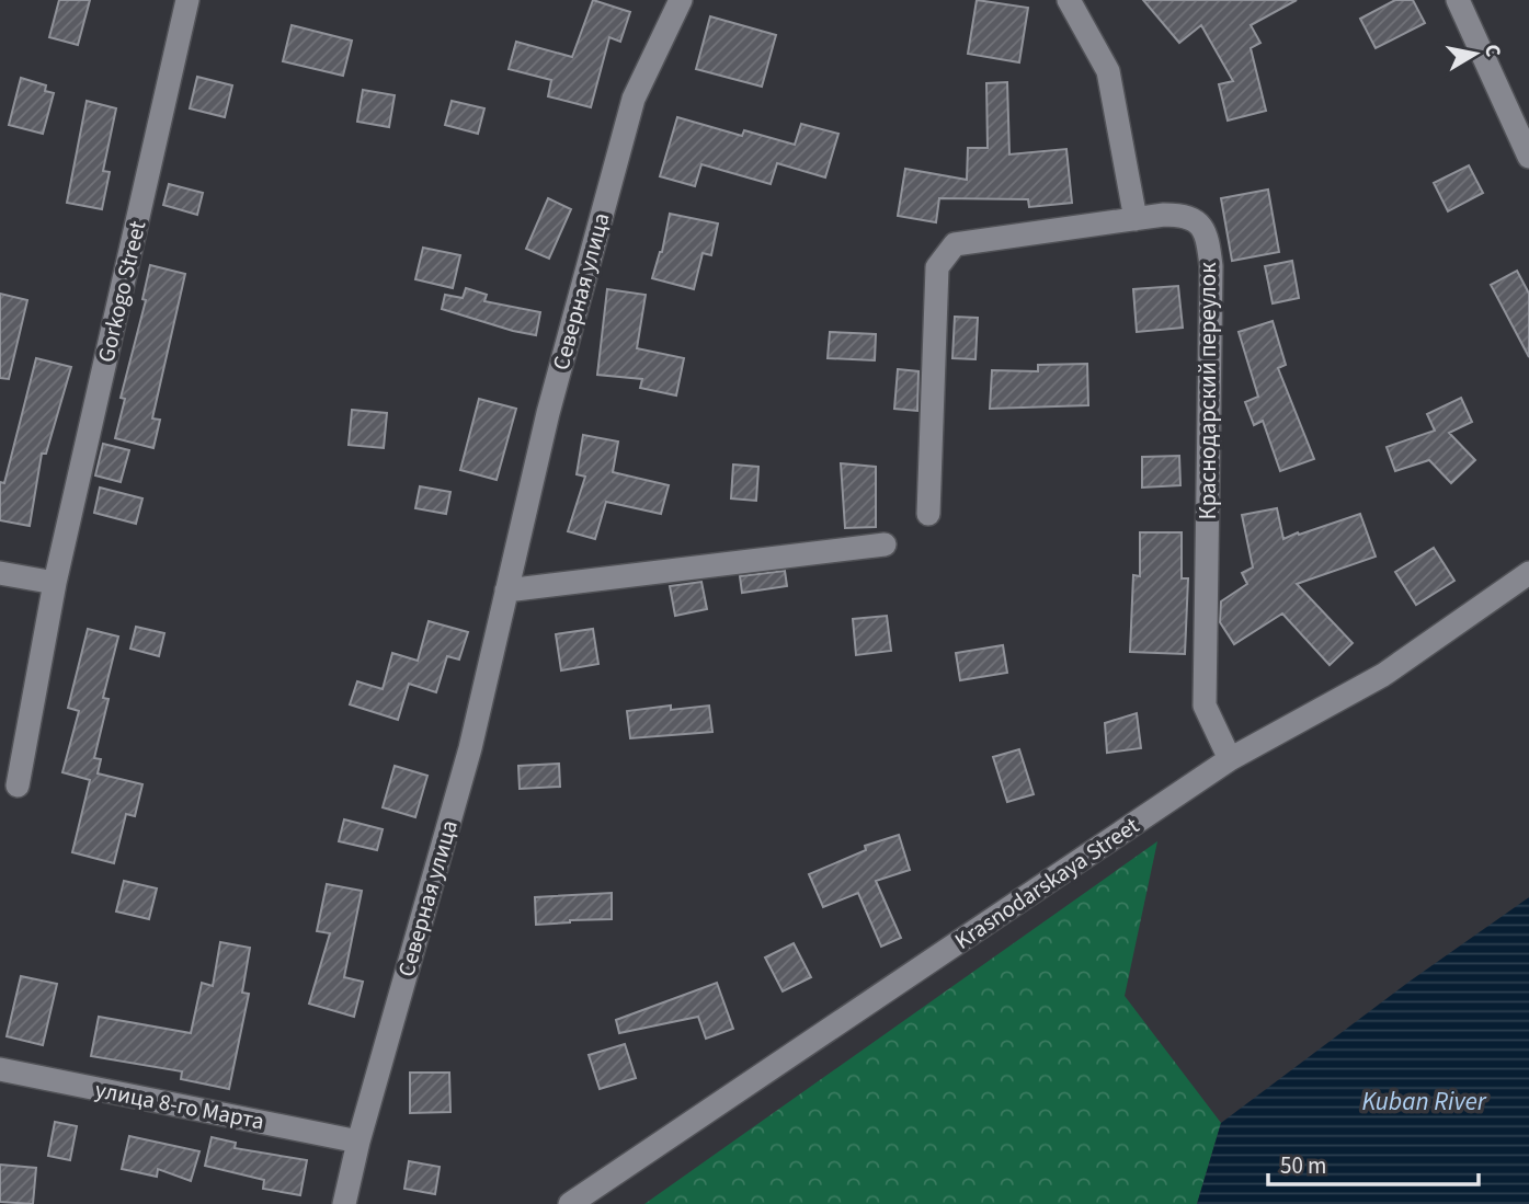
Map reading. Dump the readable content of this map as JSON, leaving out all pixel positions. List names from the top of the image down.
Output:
{
  "streets": {
    "street": [
      "Gorkogo Street",
      "Северная улица",
      "Краснодарский переулок",
      "Krasnodarskaya Street",
      "улица 8-го Марта"
    ]
  },
  "crossings": [
    ["Северная улица", "улица 8-го Марта"],
    ["Краснодарский переулок", "Krasnodarskaya Street"]
  ],
  "water": ["Kuban River"],
  "scale_bar": "50 m",
  "north": "right"
}
